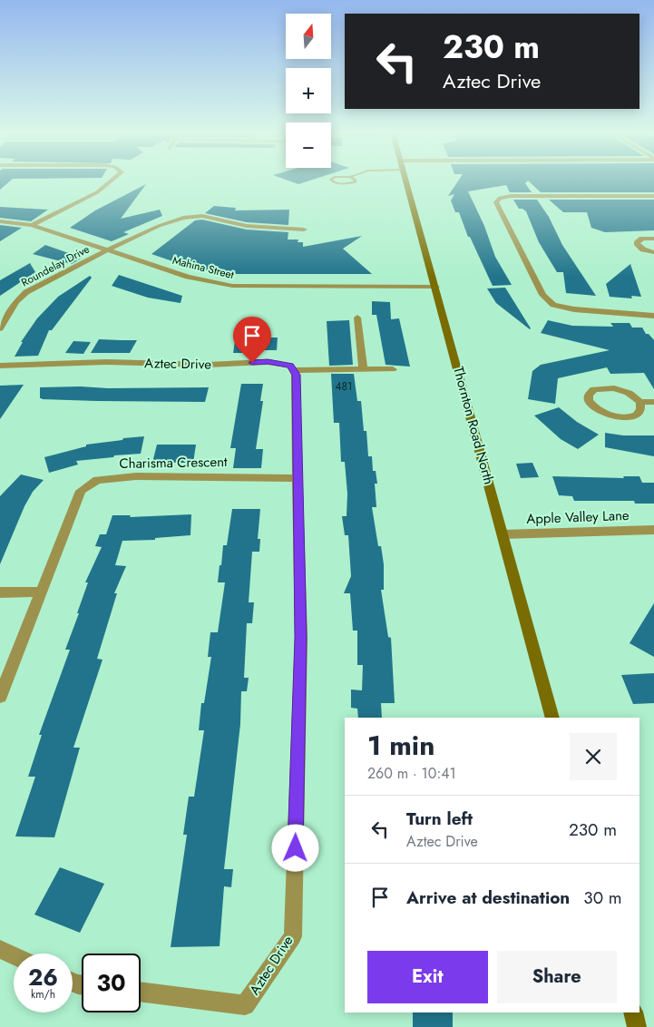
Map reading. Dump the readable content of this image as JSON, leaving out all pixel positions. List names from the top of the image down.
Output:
{
  "streets": {
    "main road": ["Thornton Road North"],
    "street": [
      "Roundelay Drive",
      "Mahina Street",
      "Aztec Drive",
      "Charisma Crescent",
      "Apple Valley Lane"
    ]
  },
  "crossings": [
    ["Roundelay Drive", "Mahina Street"],
    ["Mahina Street", "Thornton Road North"],
    ["Aztec Drive", "Charisma Crescent"],
    ["Thornton Road North", "Apple Valley Lane"]
  ],
  "house_numbers": ["481"],
  "north": "top",
  "page": {
    "map_buttons": ["+", "−"],
    "turn": ["230 m", "Aztec Drive"],
    "heading": ["1 min", "260 m · 10:41"],
    "list": [
      {
        "name": "Turn left",
        "note": "Aztec Drive",
        "value": "230 m"
      },
      {
        "name": "Arrive at destination",
        "value": "30 m"
      }
    ],
    "buttons": ["Exit", "Share"],
    "speed": "26 km/h",
    "limit": "30"
  }
}
